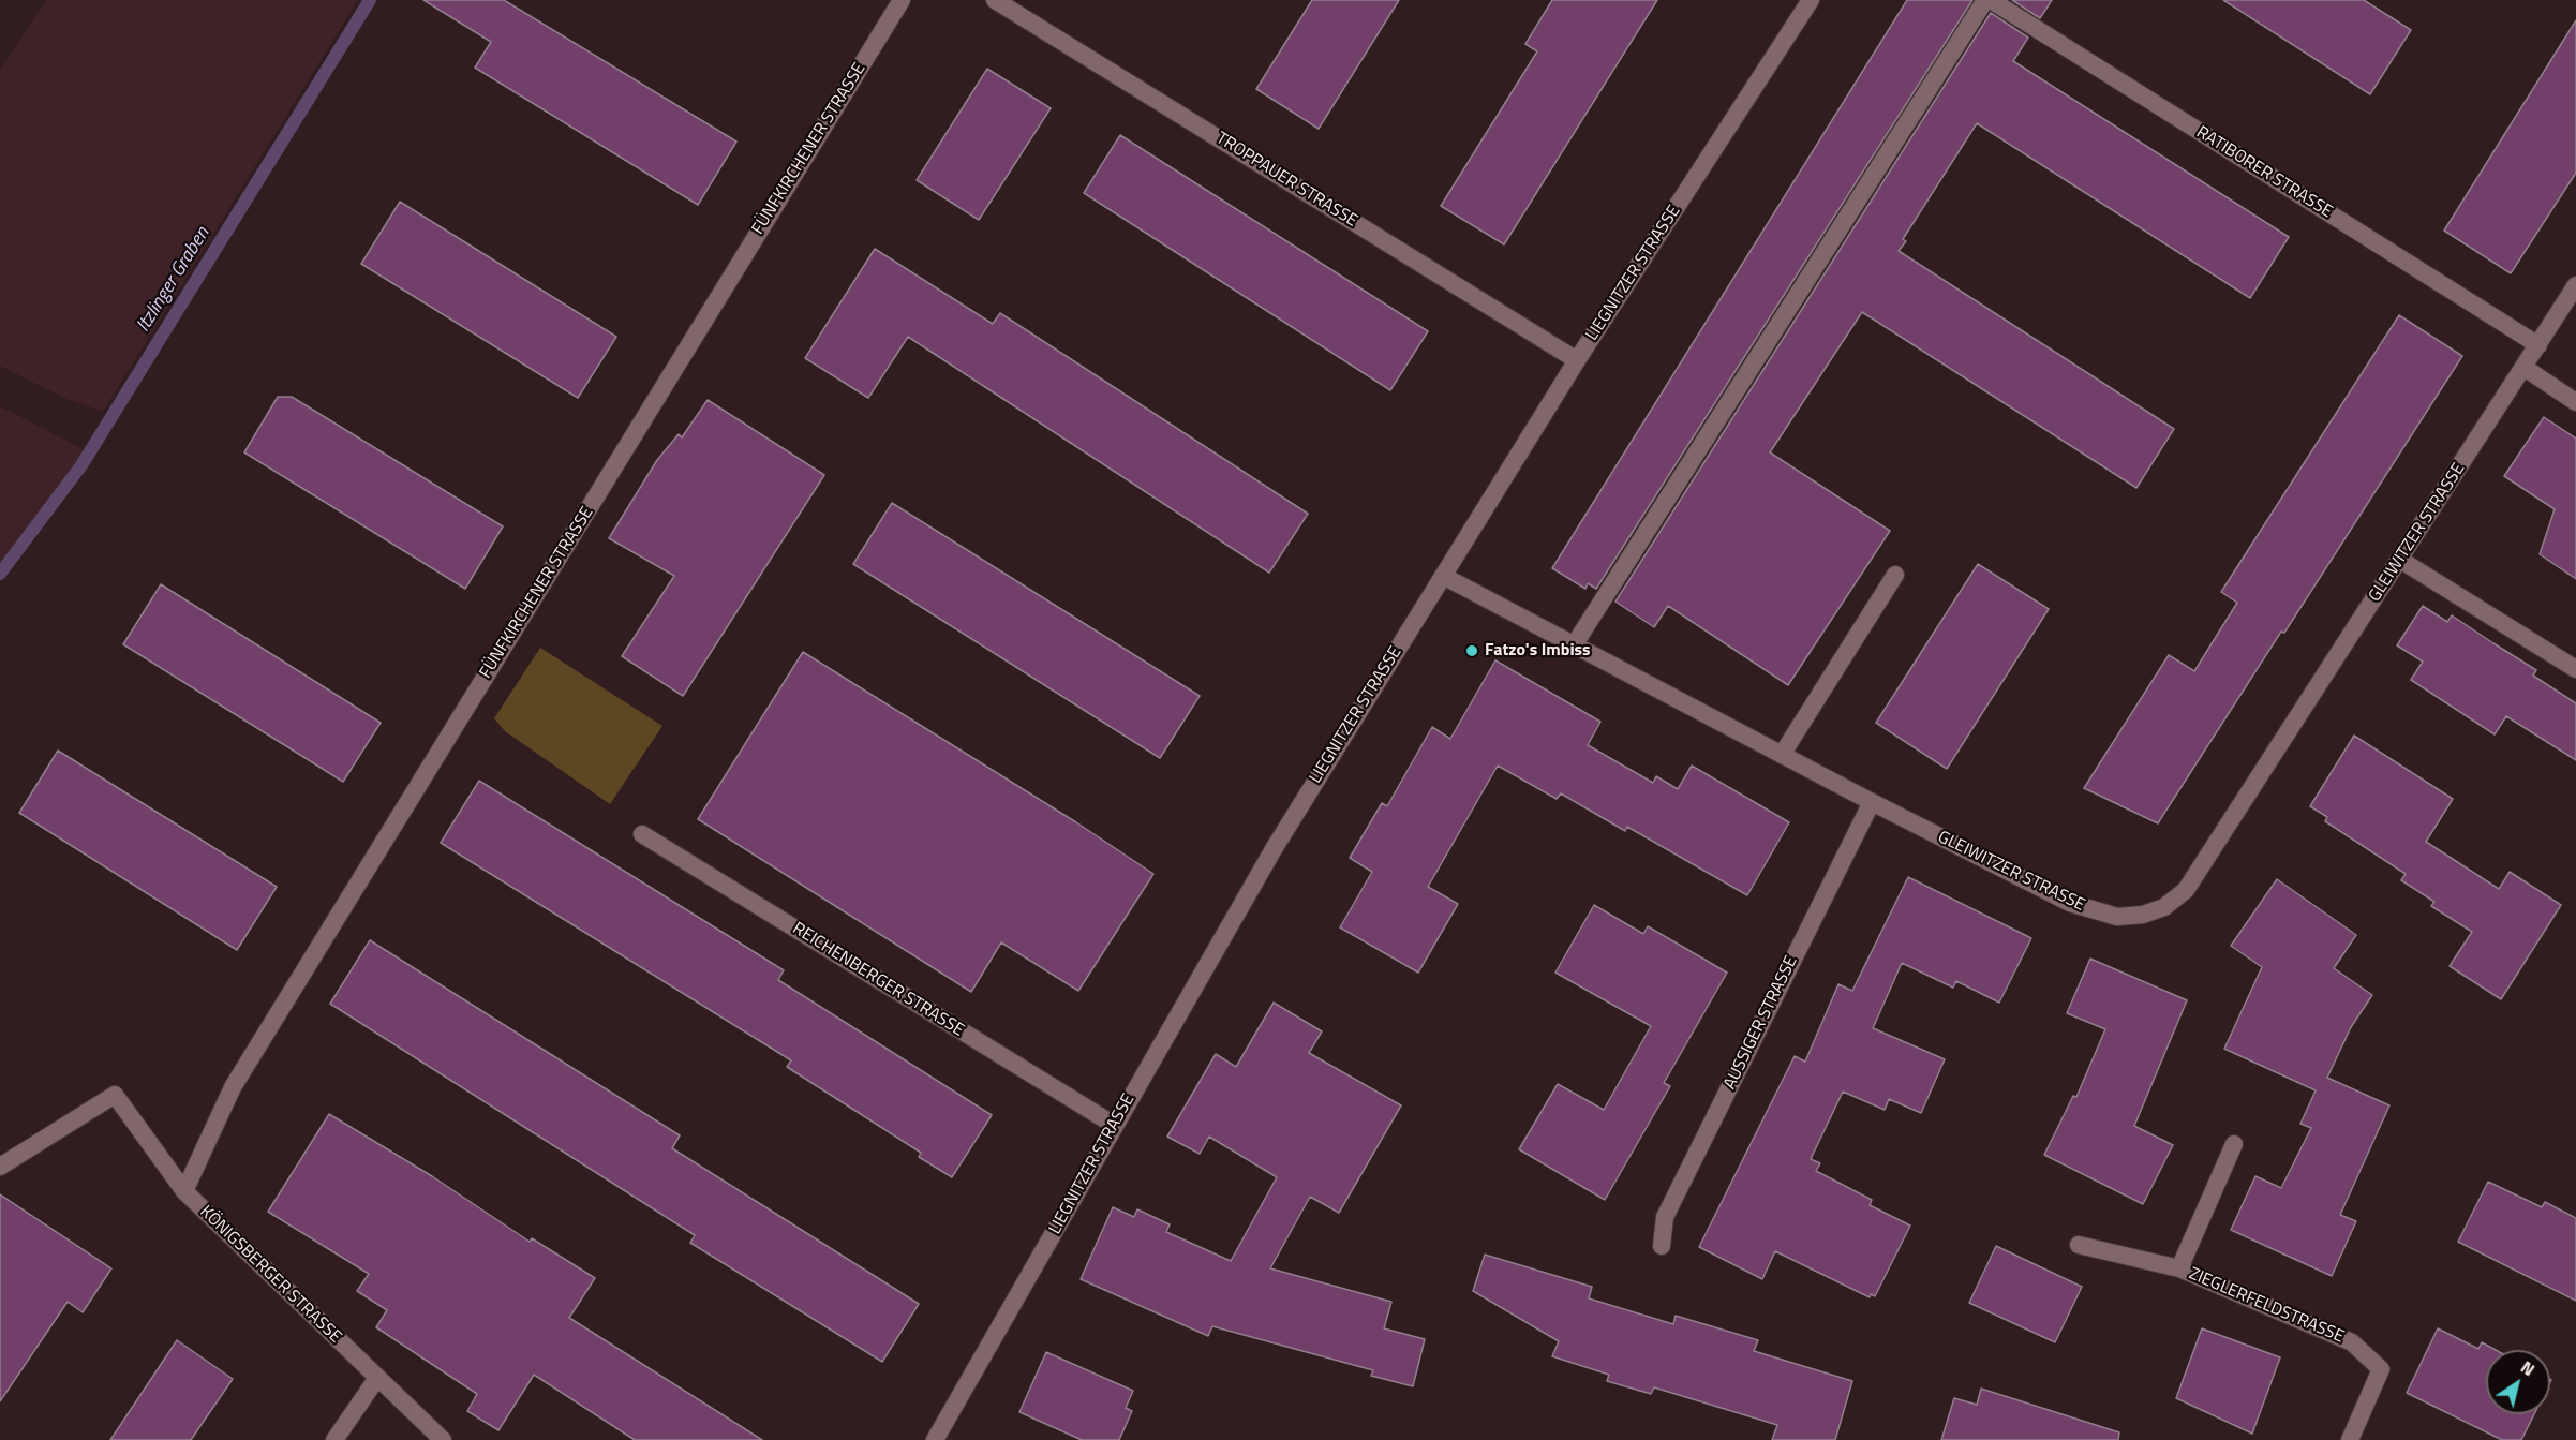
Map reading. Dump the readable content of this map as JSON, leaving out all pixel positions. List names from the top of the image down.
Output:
{
  "streets": {
    "street": [
      "FÜNFKIRCHENER STRASSE",
      "RATIBORER STRASSE",
      "TROPPAUER STRASSE",
      "LIEGNITZER STRASSE",
      "GLEIWITZER STRASSE",
      "REICHENBERGER STRASSE",
      "AUSSIGER STRASSE",
      "KÖNIGSBERGER STRASSE",
      "ZIEGLERFELDSTRASSE"
    ]
  },
  "crossings": [
    ["FÜNFKIRCHENER STRASSE", "KÖNIGSBERGER STRASSE"],
    ["RATIBORER STRASSE", "GLEIWITZER STRASSE"],
    ["TROPPAUER STRASSE", "LIEGNITZER STRASSE"],
    ["LIEGNITZER STRASSE", "GLEIWITZER STRASSE"],
    ["LIEGNITZER STRASSE", "REICHENBERGER STRASSE"],
    ["GLEIWITZER STRASSE", "AUSSIGER STRASSE"]
  ],
  "water": ["Itzlinger Graben"],
  "places": ["Fatzo's Imbiss"],
  "north": "top right"
}
